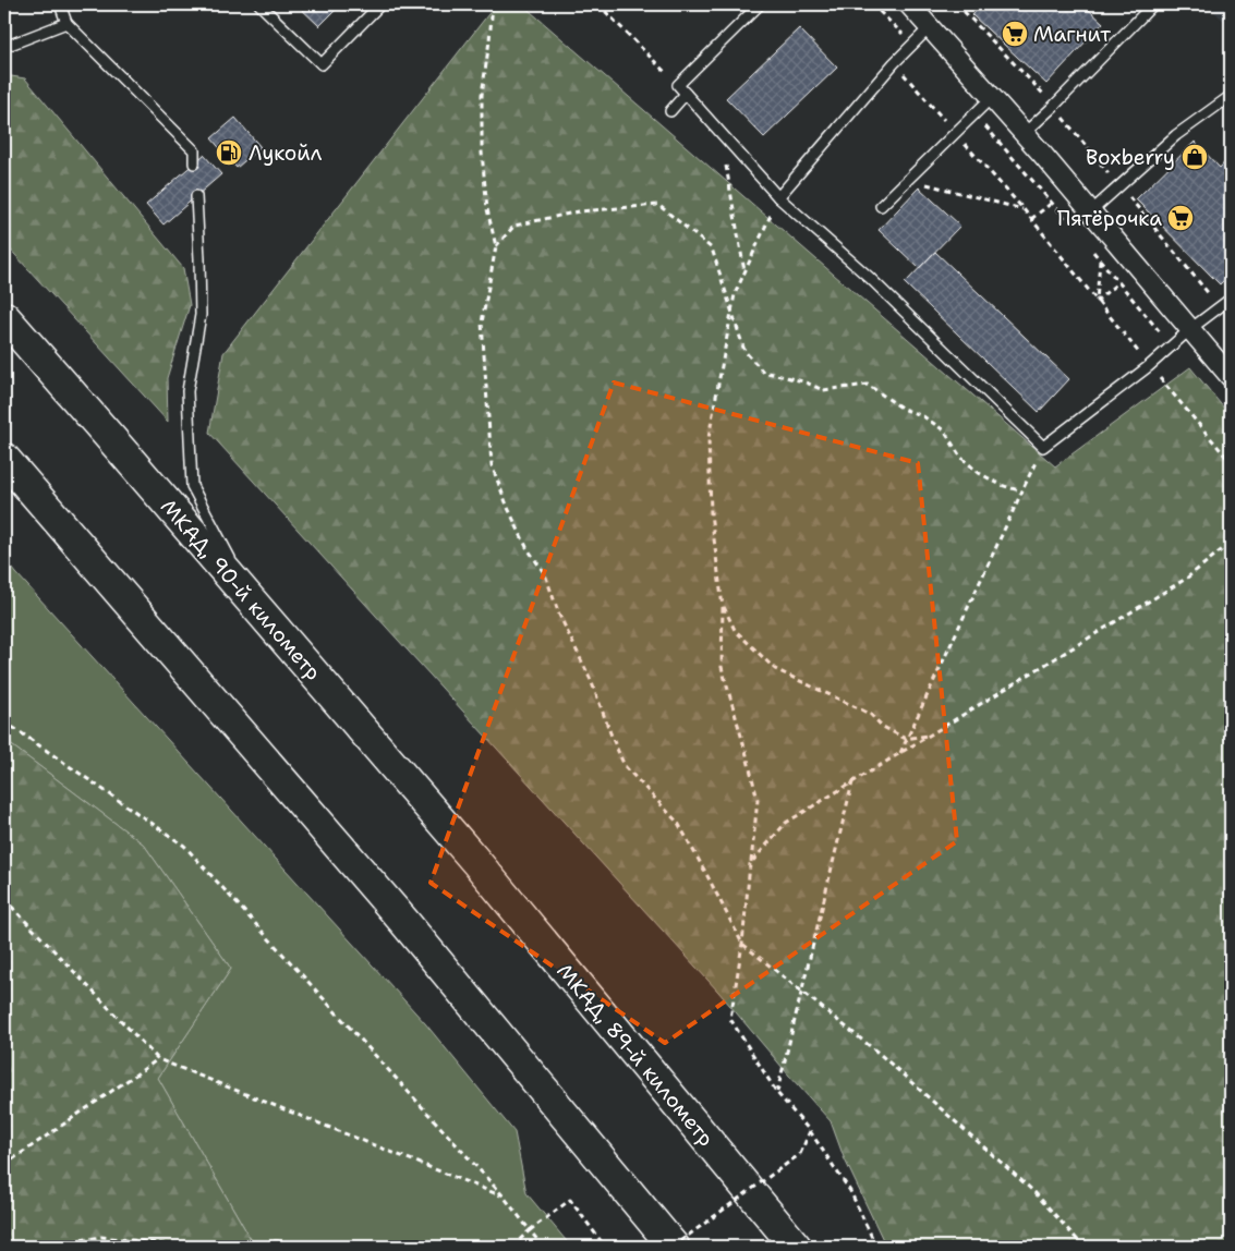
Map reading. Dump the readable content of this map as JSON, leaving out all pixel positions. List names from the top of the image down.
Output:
{
  "streets": {
    "highway": ["МКАД, 90-й километр", "МКАД, 89-й километр"]
  },
  "crossings": [
    ["МКАД, 90-й километр", "МКАД, 89-й километр"]
  ],
  "places": {
    "supermarket": ["Магнит", "Пятёрочка"],
    "fuel station": ["Лукойл"],
    "shop": ["Boxberry"]
  }
}
